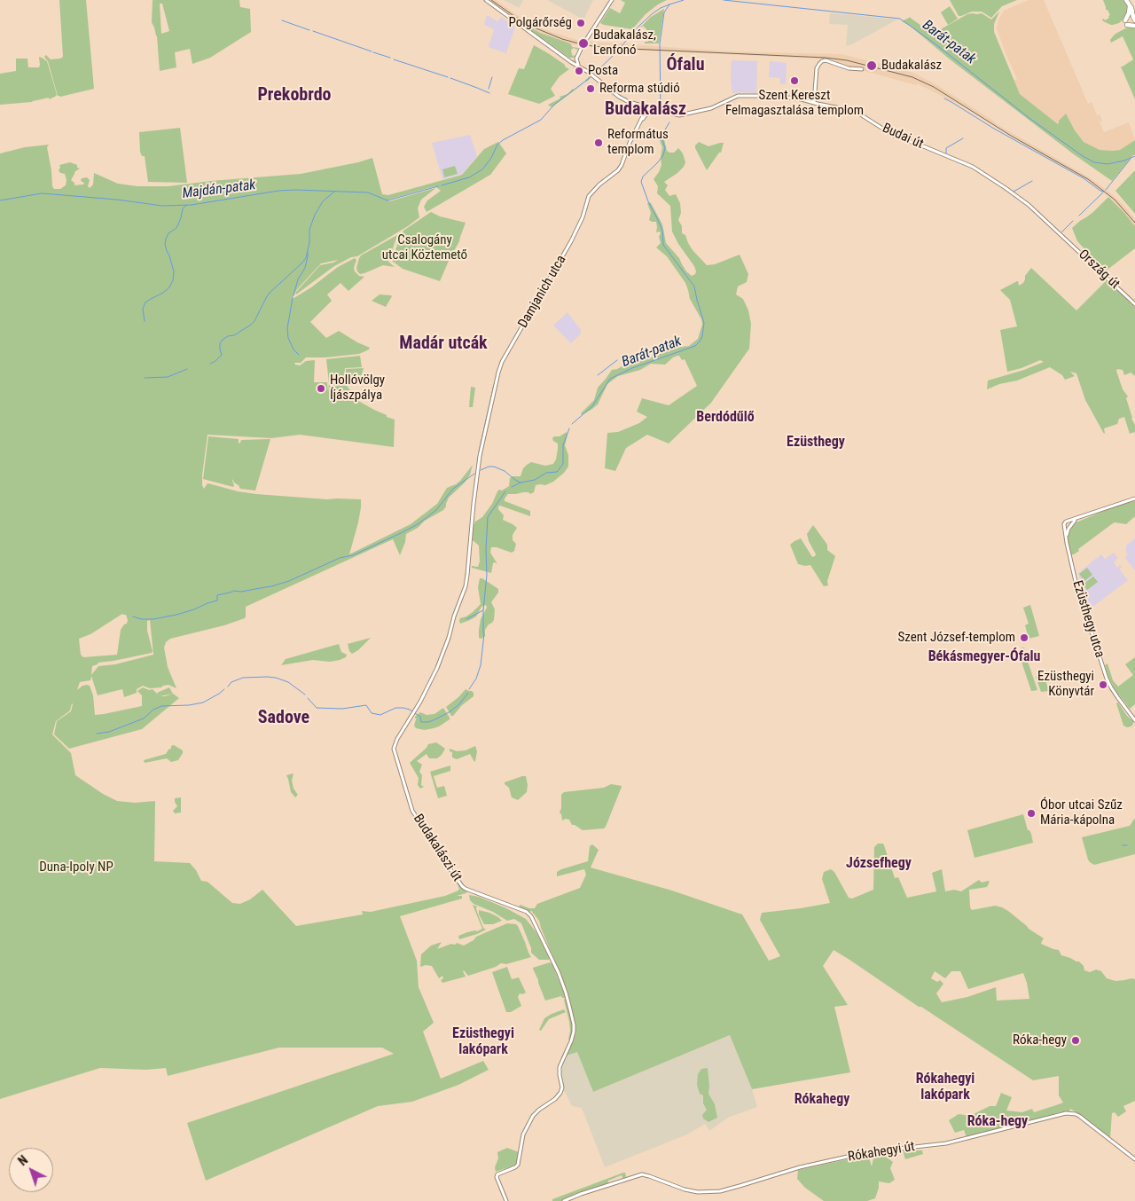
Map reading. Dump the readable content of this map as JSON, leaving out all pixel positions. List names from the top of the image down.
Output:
{
  "streets": {
    "main road": [
      "Budai út",
      "Ország út",
      "Damjanich utca",
      "Ezüsthegy utca",
      "Budakalászi út",
      "Rókahegyi út"
    ]
  },
  "crossings": [
    ["Budai út", "Ország út"],
    ["Damjanich utca", "Budakalászi út"]
  ],
  "districts": [
    "Ófalu",
    "Prekobrdo",
    "Budakalász",
    "Madár utcák",
    "Berdódűlő",
    "Ezüsthegy",
    "Békásmegyer-Ófalu",
    "Sadove",
    "Józsefhegy",
    "Ezüsthegyi lakópark",
    "Rókahegyi lakópark",
    "Rókahegy",
    "Róka-hegy"
  ],
  "water": ["Barát-patak", "Majdán-patak"],
  "parks": ["Csalogány utcai Köztemető", "Duna-Ipoly NP"],
  "places": [
    "Polgárőrség",
    "Budakalász, Lenfonó",
    "Budakalász",
    "Posta",
    "Szent Kereszt Felmagasztalása templom",
    "Reforma stúdió",
    "Református templom",
    "Hollóvölgy Íjászpálya",
    "Szent József-templom",
    "Ezüsthegyi Könyvtár",
    "Óbor utcai Szűz Mária-kápolna",
    "Róka-hegy"
  ],
  "north": "top left"
}
